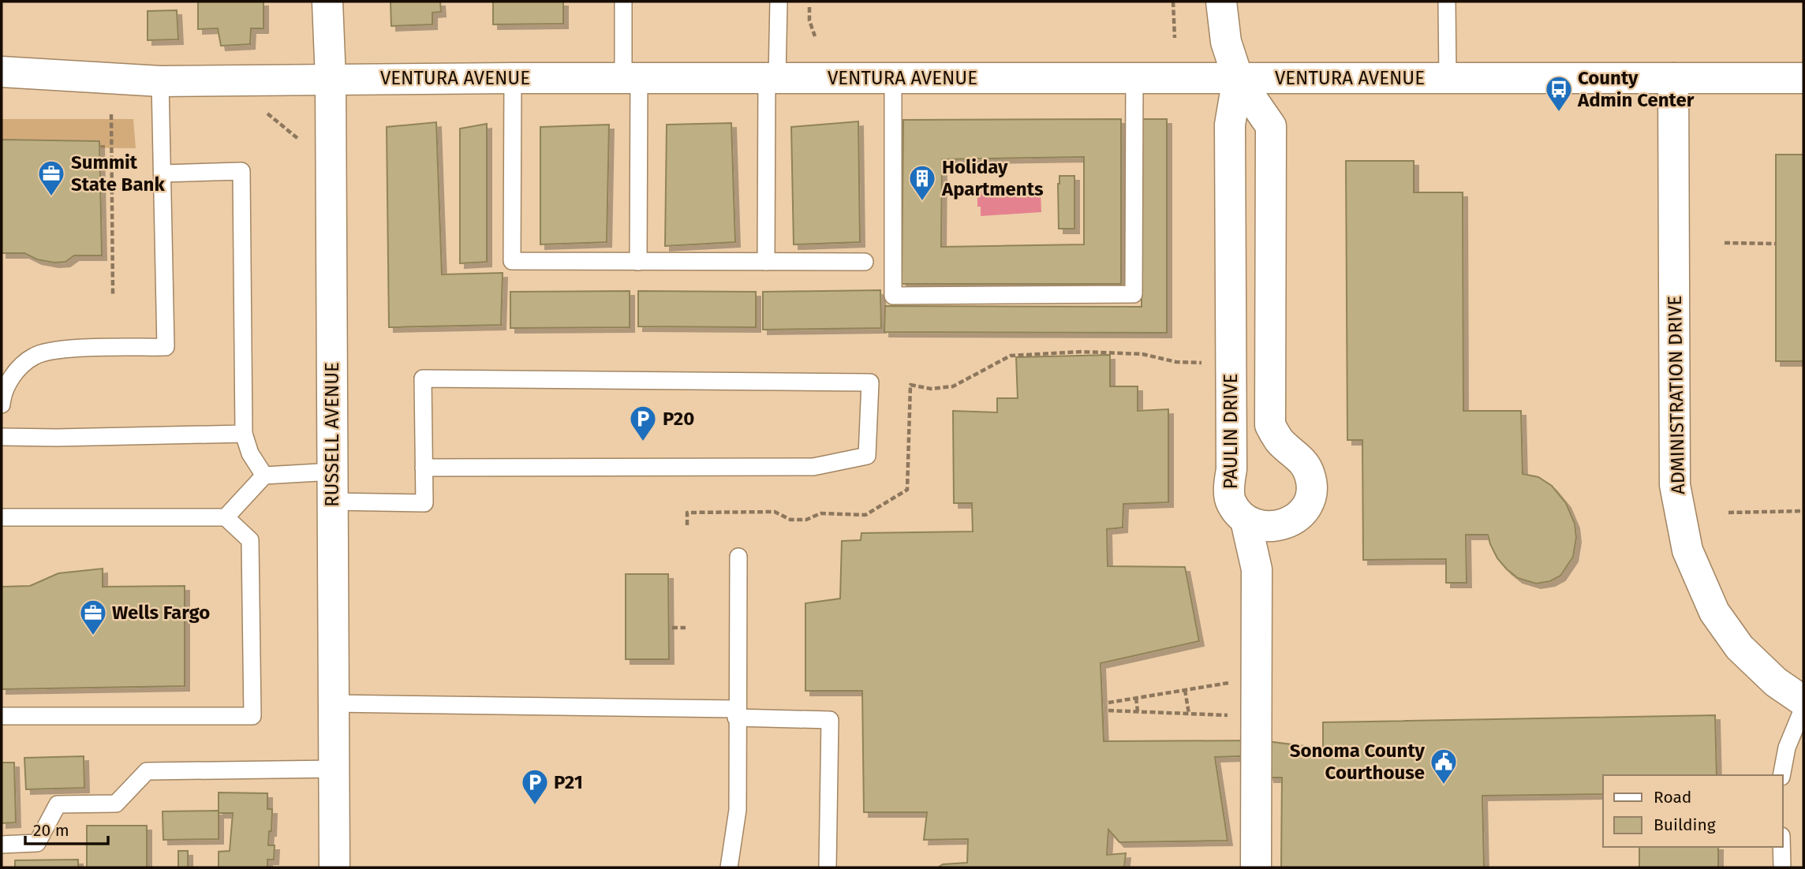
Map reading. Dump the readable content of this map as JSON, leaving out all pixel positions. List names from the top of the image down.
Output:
{
  "streets": {
    "street": [
      "VENTURA AVENUE",
      "ADMINISTRATION DRIVE",
      "PAULIN DRIVE",
      "RUSSELL AVENUE"
    ]
  },
  "crossings": [
    ["VENTURA AVENUE", "ADMINISTRATION DRIVE"],
    ["VENTURA AVENUE", "PAULIN DRIVE"],
    ["VENTURA AVENUE", "RUSSELL AVENUE"]
  ],
  "places": {
    "bus stop": ["County Admin Center"],
    "office": ["Summit State Bank", "Wells Fargo"],
    "building": ["Holiday Apartments"],
    "parking": ["P20", "P21"],
    "public building": ["Sonoma County Courthouse"]
  },
  "legend": ["Road", "Building"],
  "scale_bar": "20 m"
}
